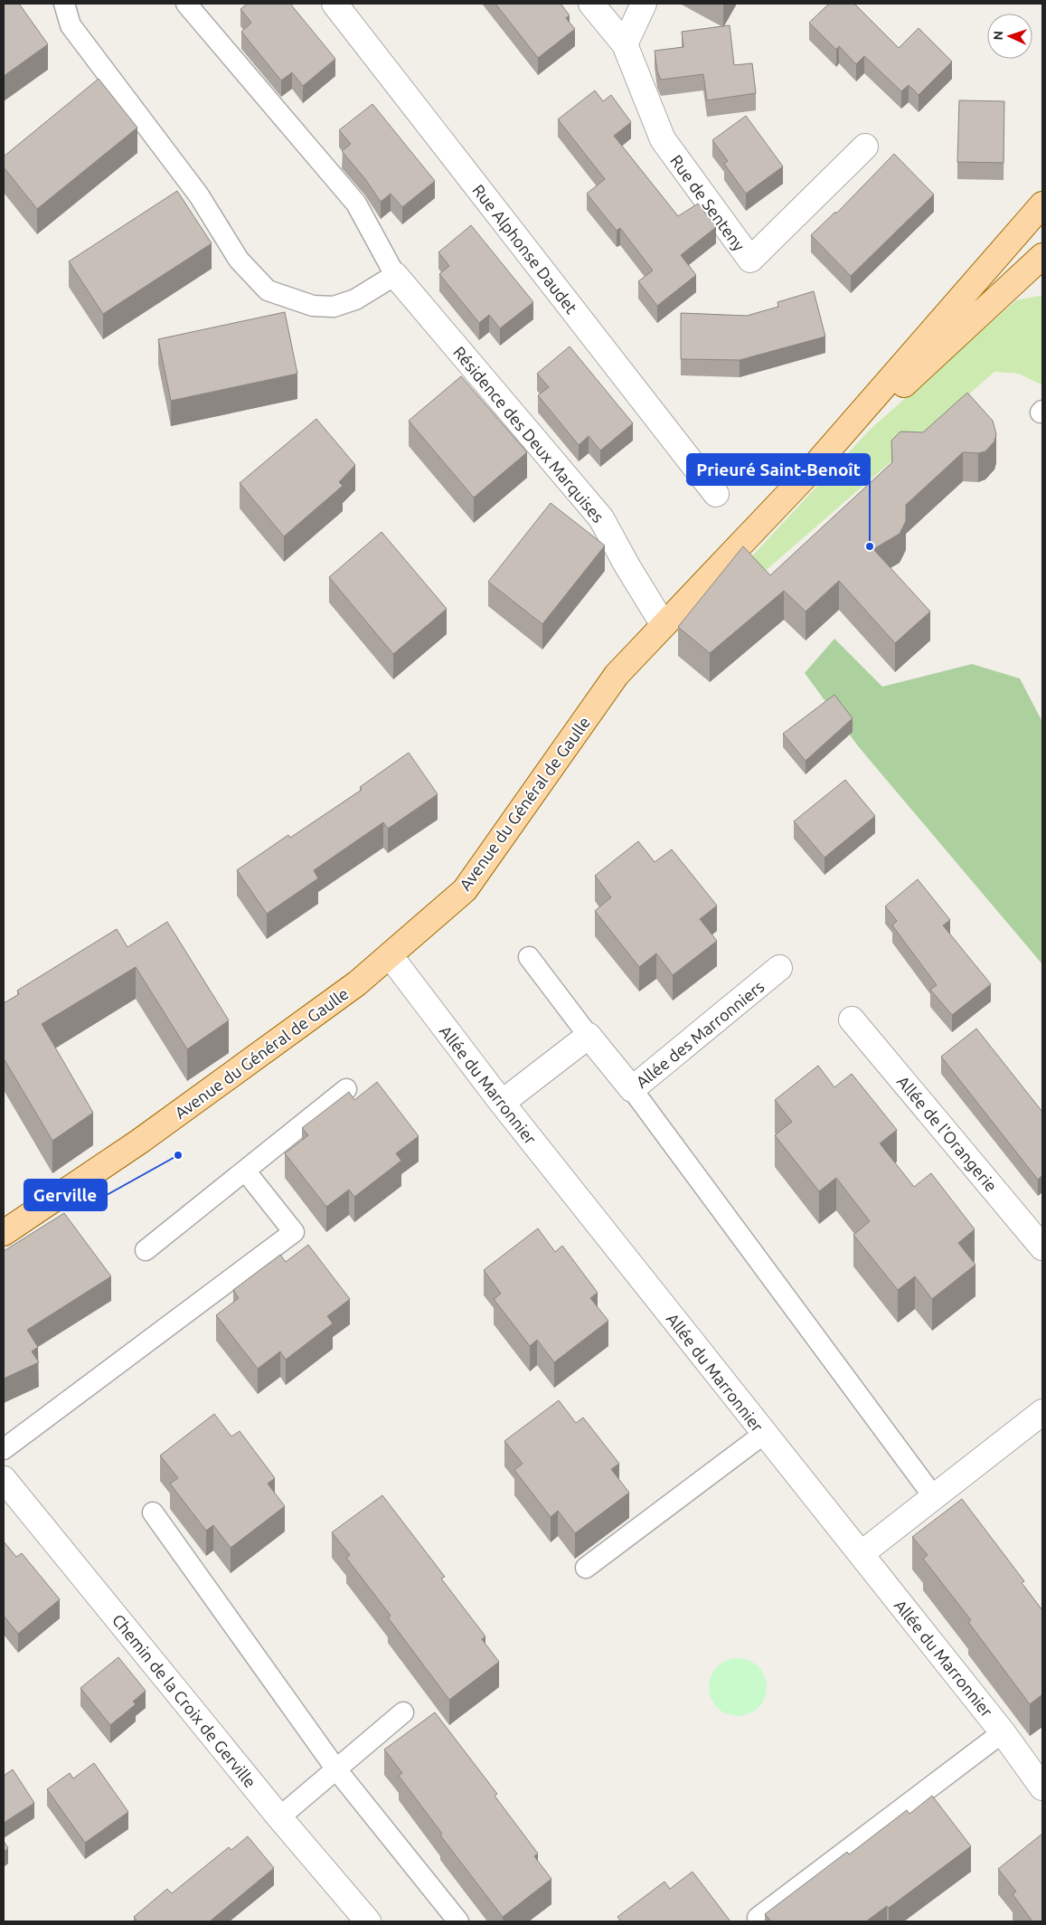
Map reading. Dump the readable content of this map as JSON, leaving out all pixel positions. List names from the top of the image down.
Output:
{
  "streets": {
    "main road": ["Avenue du Général de Gaulle"],
    "street": [
      "Rue de Senteny",
      "Rue Alphonse Daudet",
      "Résidence des Deux Marquises",
      "Allée des Marronniers",
      "Allée du Marronnier",
      "Allée de l'Orangerie",
      "Chemin de la Croix de Gerville"
    ]
  },
  "crossings": [
    ["Résidence des Deux Marquises", "Avenue du Général de Gaulle"],
    ["Avenue du Général de Gaulle", "Allée du Marronnier"]
  ],
  "places": ["Prieuré Saint-Benoît", "Gerville"],
  "north": "left"
}
